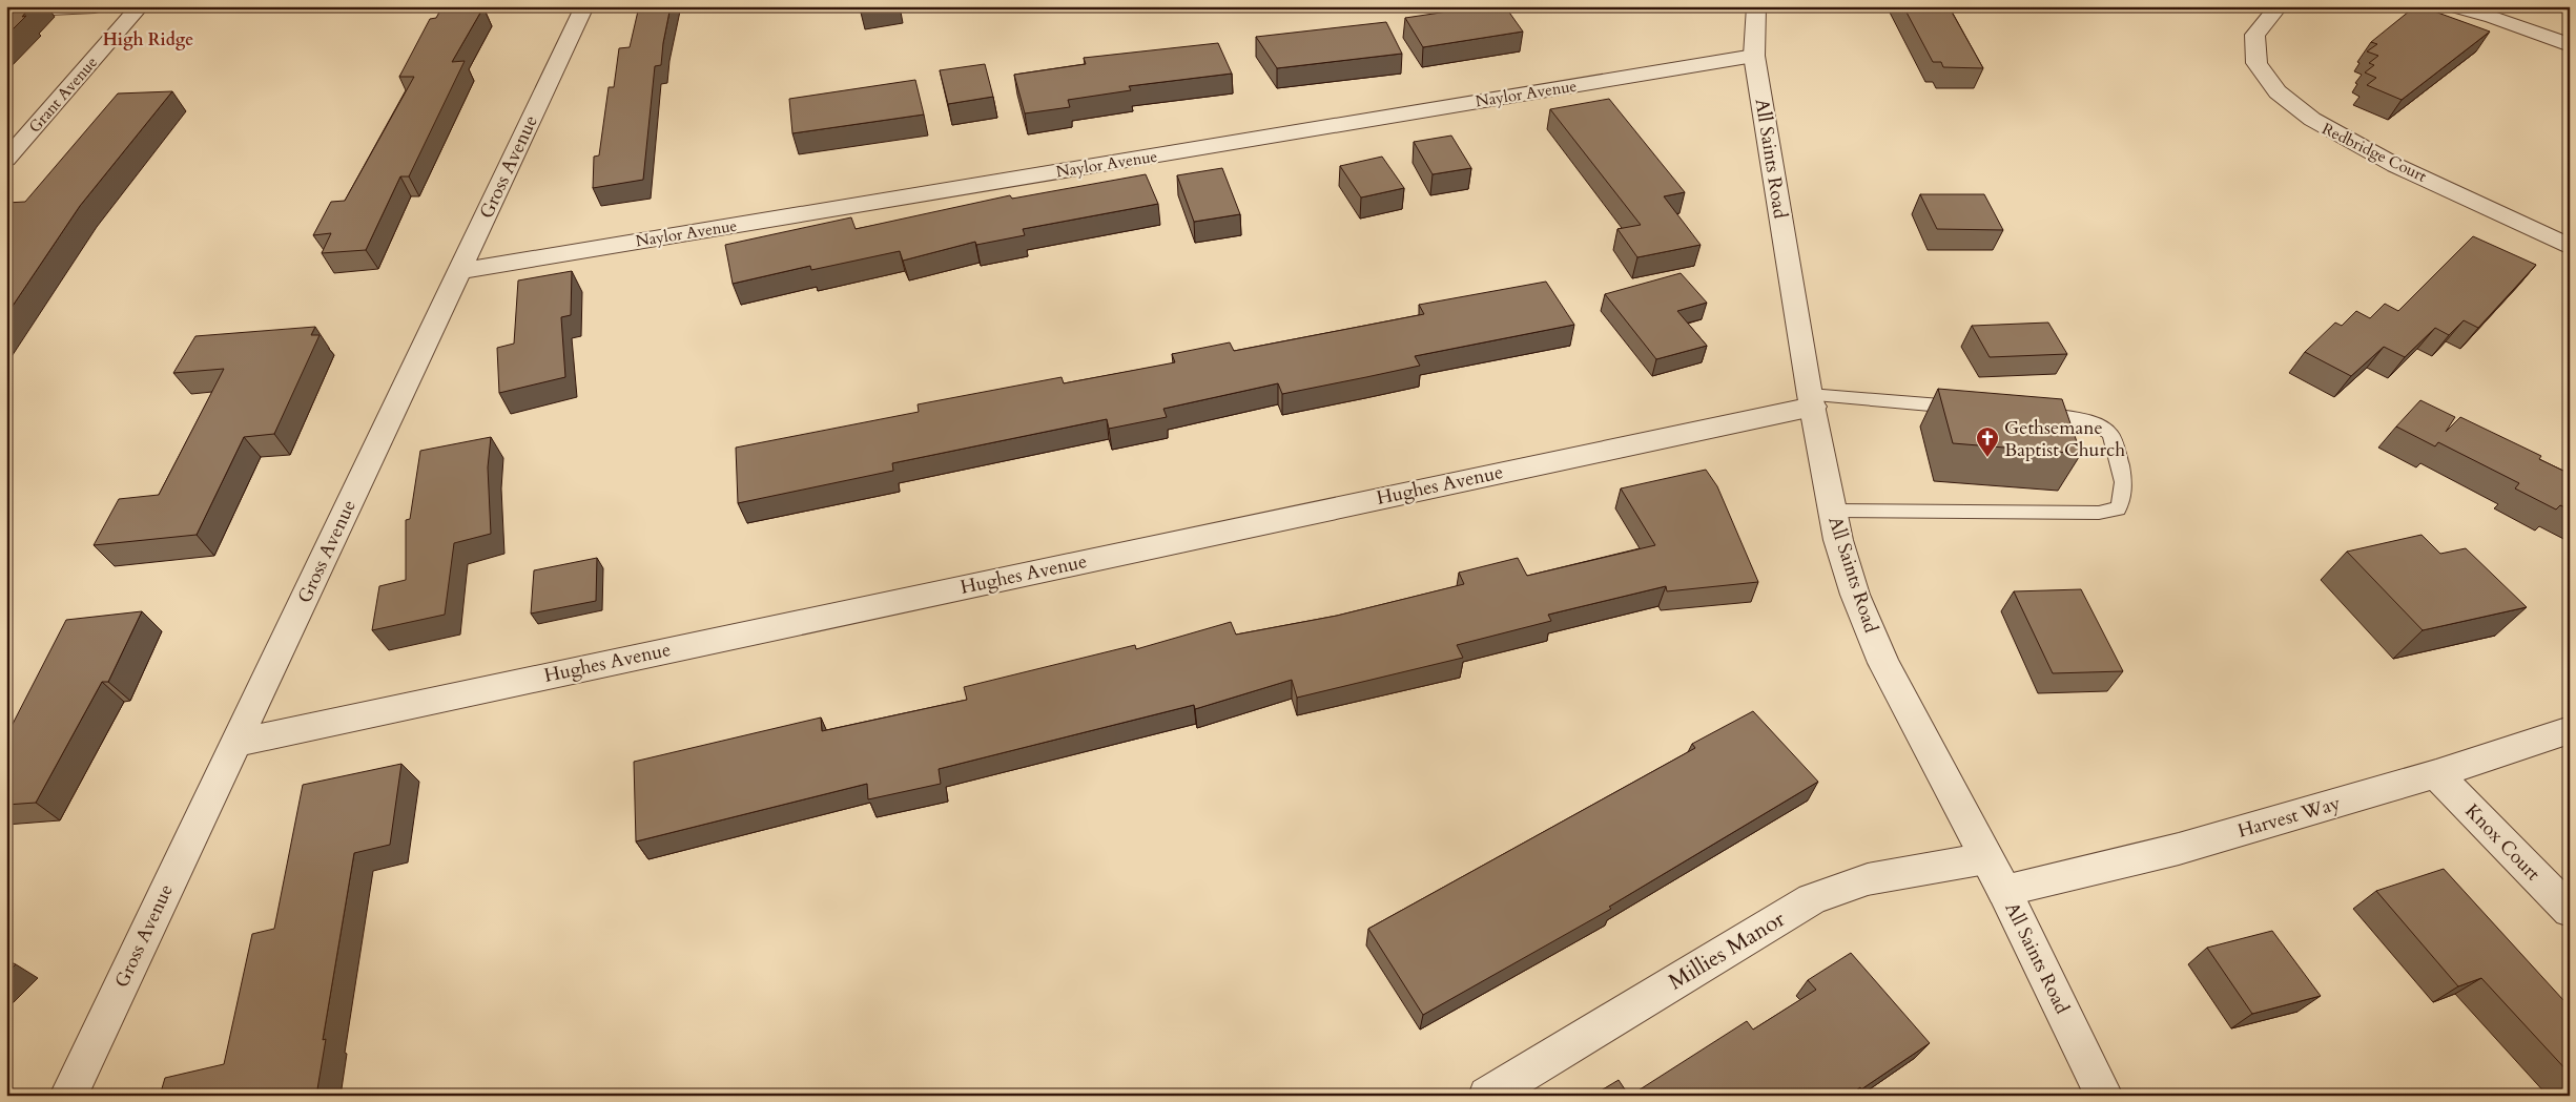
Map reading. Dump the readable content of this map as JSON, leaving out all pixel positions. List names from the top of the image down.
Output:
{
  "streets": {
    "street": [
      "Naylor Avenue",
      "Grant Avenue",
      "Redbridge Court",
      "All Saints Road",
      "Gross Avenue",
      "Hughes Avenue",
      "Harvest Way",
      "Knox Court",
      "Millies Manor"
    ]
  },
  "crossings": [
    ["Naylor Avenue", "All Saints Road"],
    ["Naylor Avenue", "Gross Avenue"],
    ["All Saints Road", "Hughes Avenue"],
    ["All Saints Road", "Harvest Way"],
    ["All Saints Road", "Millies Manor"],
    ["Gross Avenue", "Hughes Avenue"],
    ["Harvest Way", "Knox Court"]
  ],
  "districts": ["High Ridge"],
  "places": {
    "church": ["Gethsemane Baptist Church"]
  }
}
